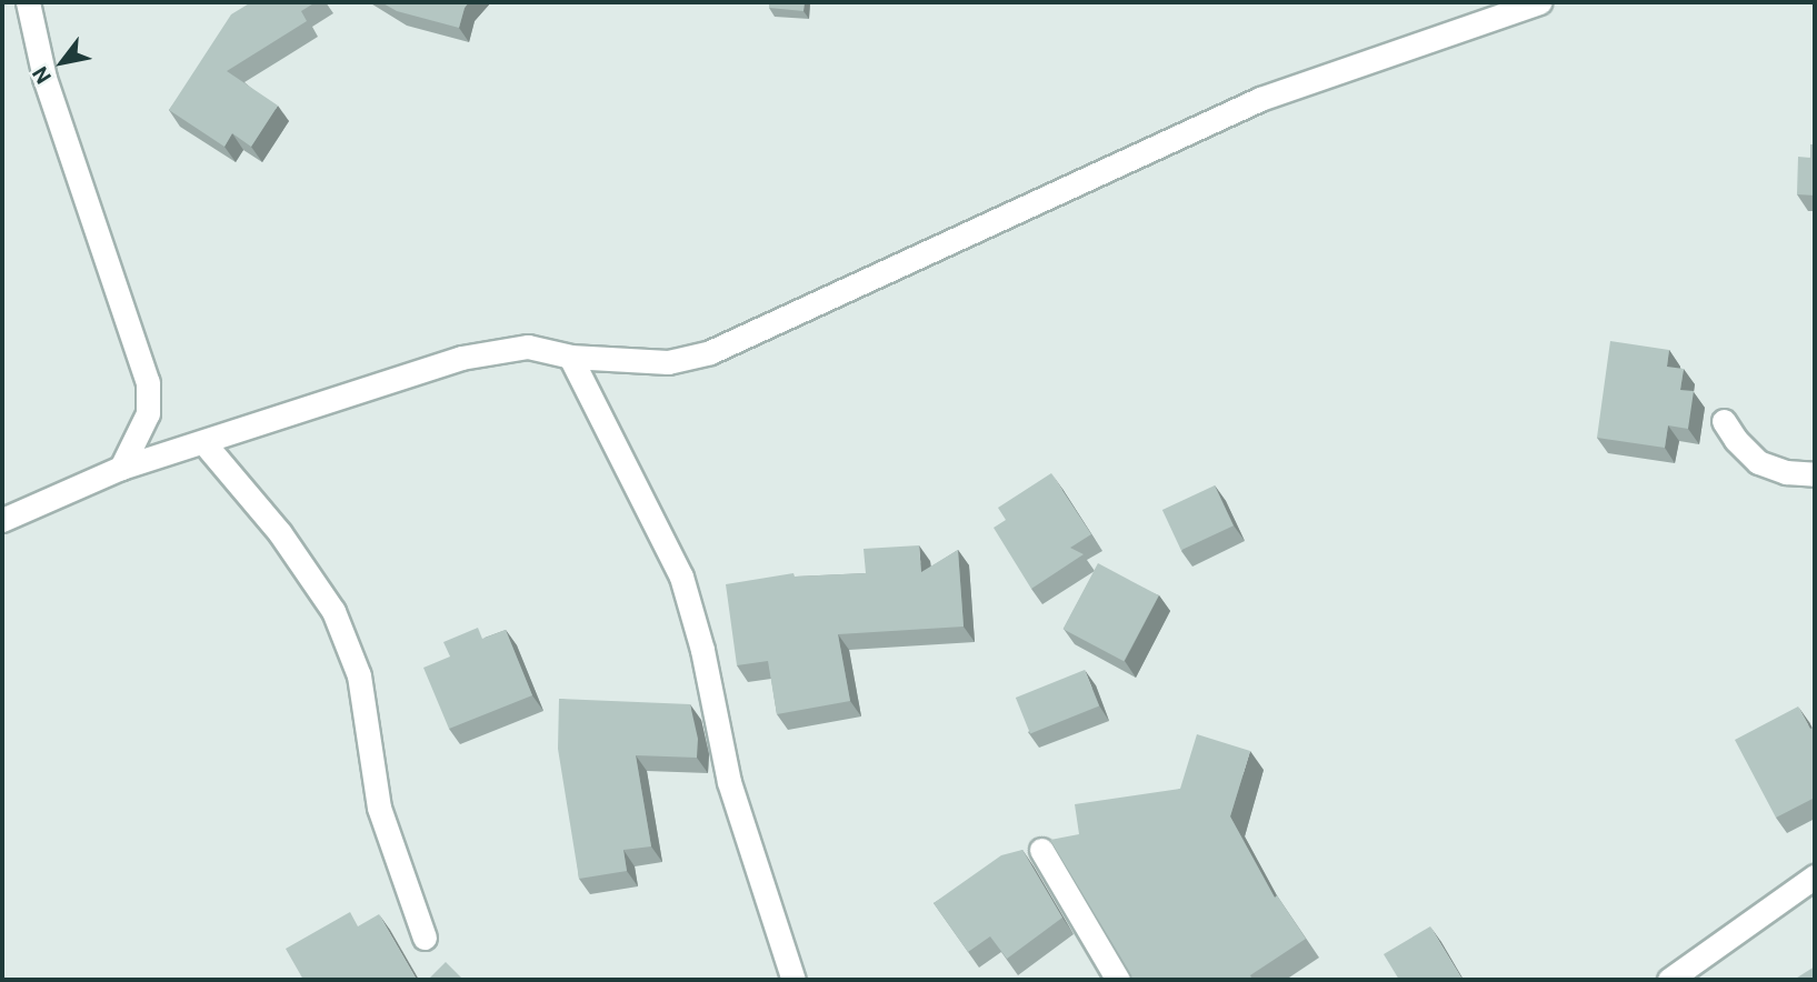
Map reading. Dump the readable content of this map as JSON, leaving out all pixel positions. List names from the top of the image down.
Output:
{
  "north": "bottom left"
}
